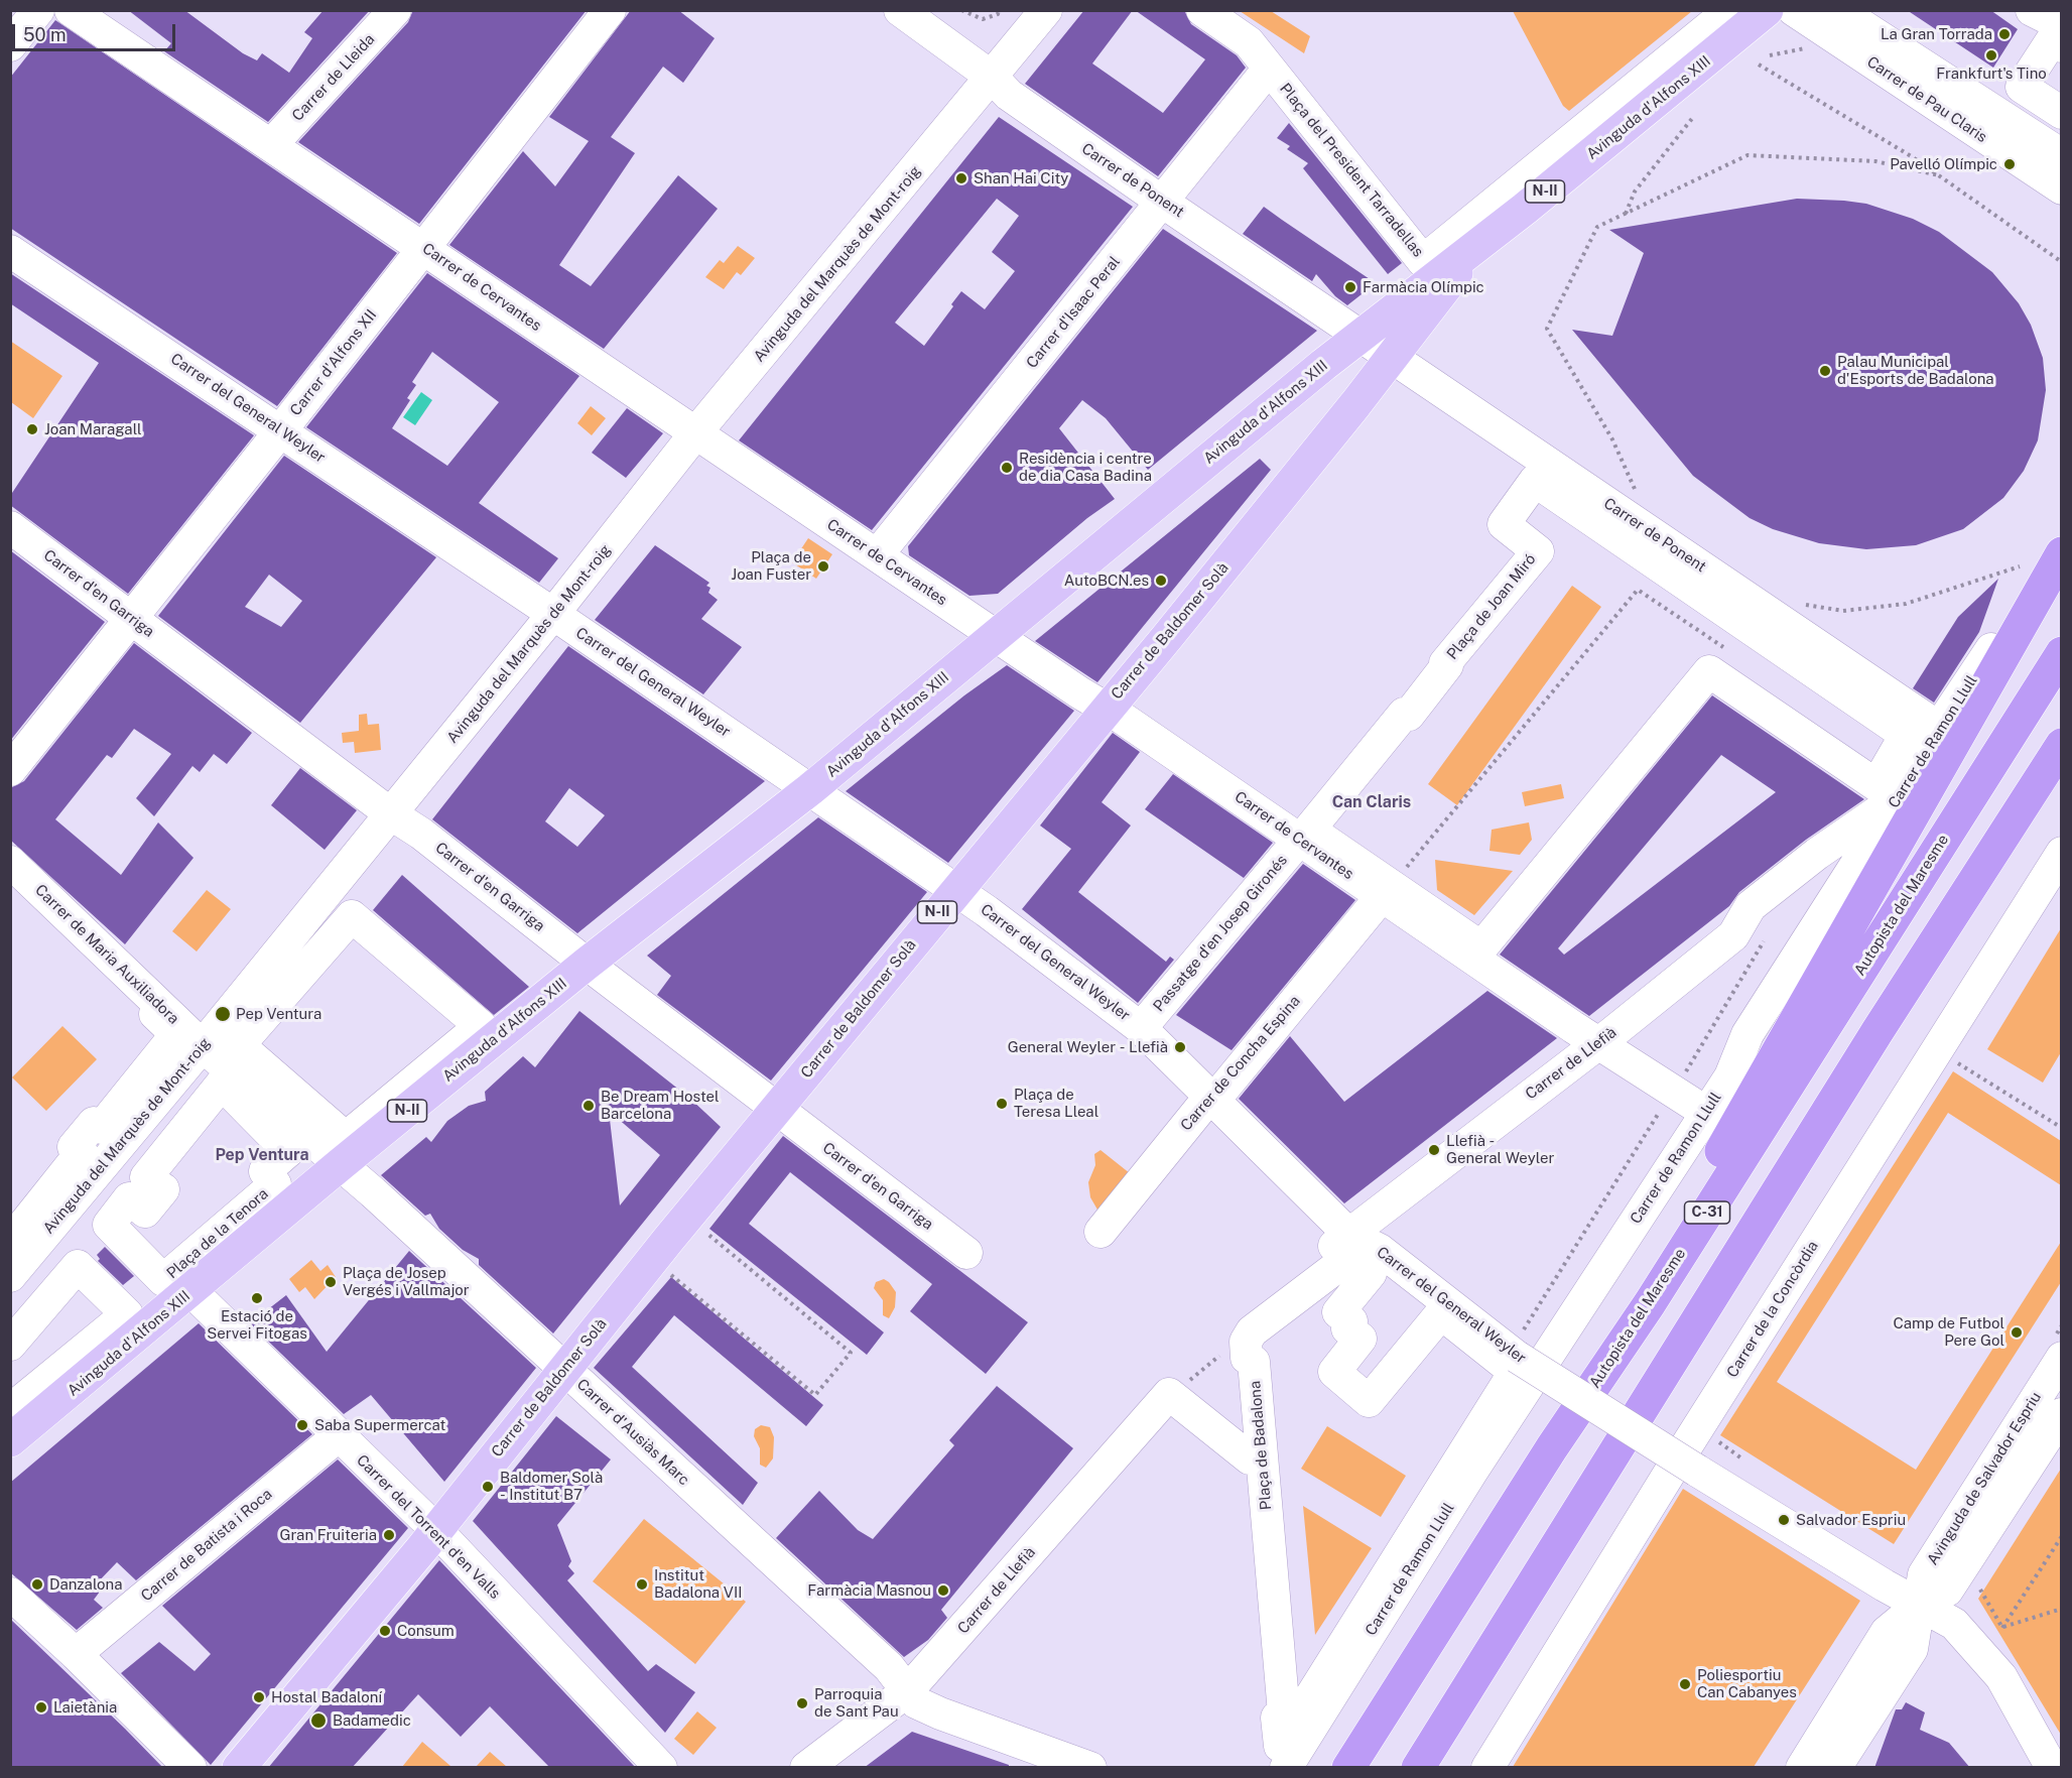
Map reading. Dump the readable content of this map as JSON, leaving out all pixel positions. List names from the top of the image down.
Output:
{
  "streets": {
    "highway": ["Autopista del Maresme", "C-31"],
    "main road": ["Avinguda d'Alfons XIII", "N-II", "Carrer de Baldomer Solà"],
    "street": [
      "Carrer de Lleida",
      "Carrer de Pau Claris",
      "Plaça del President Tarradellas",
      "Carrer de Ponent",
      "Avinguda del Marquès de Mont-roig",
      "Carrer de Cervantes",
      "Carrer d'Isaac Peral",
      "Carrer d'Alfons XII",
      "Carrer del General Weyler",
      "Carrer d'en Garriga",
      "Plaça de Joan Miró",
      "Carrer de Ramon Llull",
      "Passatge d'en Josep Gironés",
      "Carrer de Maria Auxiliadora",
      "Carrer de Concha Espina",
      "Carrer de Llefià",
      "Plaça de la Tenora",
      "Carrer de la Concòrdia",
      "Carrer d'Ausiàs Marc",
      "Plaça de Badalona",
      "Avinguda de Salvador Espriu",
      "Carrer del Torrent d'en Valls",
      "Carrer de Batista i Roca"
    ]
  },
  "crossings": [
    ["Carrer de Lleida", "Carrer de Cervantes"],
    ["Avinguda d'Alfons XIII", "Carrer de Ponent"],
    ["Avinguda d'Alfons XIII", "Carrer de Cervantes"],
    ["Avinguda d'Alfons XIII", "Carrer del General Weyler"],
    ["Avinguda d'Alfons XIII", "Carrer d'en Garriga"],
    ["Avinguda d'Alfons XIII", "Carrer de Baldomer Solà"],
    ["Avinguda d'Alfons XIII", "Carrer d'Ausiàs Marc"],
    ["Avinguda d'Alfons XIII", "Carrer del Torrent d'en Valls"],
    ["Plaça del President Tarradellas", "Carrer d'Isaac Peral"],
    ["Carrer de Ponent", "Avinguda del Marquès de Mont-roig"],
    ["Carrer de Ponent", "Carrer d'Isaac Peral"],
    ["Carrer de Ponent", "Carrer de Baldomer Solà"],
    ["Carrer de Ponent", "Carrer de Ramon Llull"],
    ["Avinguda del Marquès de Mont-roig", "Carrer de Cervantes"],
    ["Avinguda del Marquès de Mont-roig", "Carrer del General Weyler"],
    ["Avinguda del Marquès de Mont-roig", "Carrer d'en Garriga"],
    ["Avinguda del Marquès de Mont-roig", "Carrer de Maria Auxiliadora"],
    ["Avinguda del Marquès de Mont-roig", "Carrer d'Ausiàs Marc"],
    ["Carrer de Cervantes", "Carrer d'Isaac Peral"],
    ["Carrer de Cervantes", "Carrer d'Alfons XII"],
    ["Carrer de Cervantes", "Plaça de Joan Miró"],
    ["Carrer de Cervantes", "Carrer de Baldomer Solà"],
    ["Carrer de Cervantes", "Carrer de Ramon Llull"],
    ["Carrer de Cervantes", "Passatge d'en Josep Gironés"],
    ["Carrer de Cervantes", "Carrer de Concha Espina"],
    ["Carrer de Cervantes", "Carrer de Llefià"],
    ["Carrer d'Alfons XII", "Carrer del General Weyler"],
    ["Carrer d'Alfons XII", "Carrer d'en Garriga"],
    ["Carrer del General Weyler", "Carrer de Baldomer Solà"],
    ["Carrer del General Weyler", "Passatge d'en Josep Gironés"],
    ["Carrer del General Weyler", "Carrer de Concha Espina"],
    ["Carrer del General Weyler", "Carrer de Llefià"],
    ["Carrer del General Weyler", "Avinguda de Salvador Espriu"],
    ["Carrer d'en Garriga", "Carrer de Baldomer Solà"],
    ["Plaça de Joan Miró", "Carrer de Concha Espina"],
    ["Carrer de Baldomer Solà", "Carrer d'Ausiàs Marc"],
    ["Carrer de Baldomer Solà", "Carrer del Torrent d'en Valls"],
    ["Carrer de Ramon Llull", "Carrer de Llefià"],
    ["Carrer de Maria Auxiliadora", "Carrer d'Ausiàs Marc"],
    ["Carrer de Llefià", "Carrer d'Ausiàs Marc"],
    ["Carrer de Llefià", "Plaça de Badalona"],
    ["Carrer del Torrent d'en Valls", "Carrer de Batista i Roca"]
  ],
  "districts": ["Can Claris", "Pep Ventura"],
  "places": [
    "La Gran Torrada",
    "Frankfurt's Tino",
    "Pavelló Olímpic",
    "Shan Hai City",
    "Farmàcia Olímpic",
    "Palau Municipal d'Esports de Badalona",
    "Joan Maragall",
    "Residència i centre de dia Casa Badina",
    "Plaça de Joan Fuster",
    "AutoBCN.es",
    "Pep Ventura",
    "General Weyler - Llefià",
    "Plaça de Teresa Lleal",
    "Be Dream Hostel Barcelona",
    "Llefià - General Weyler",
    "Plaça de Josep Vergés i Vallmajor",
    "Estació de Servei Fitogas",
    "Camp de Futbol Pere Gol",
    "Saba Supermercat",
    "Baldomer Solà - Institut B7",
    "Salvador Espriu",
    "Gran Fruiteria",
    "Danzalona",
    "Institut Badalona VII",
    "Farmàcia Masnou",
    "Consum",
    "Poliesportiu Can Cabanyes",
    "Hostal Badaloní",
    "Parroquia de Sant Pau",
    "Laietània",
    "Badamedic"
  ],
  "scale_bar": "50 m"
}
